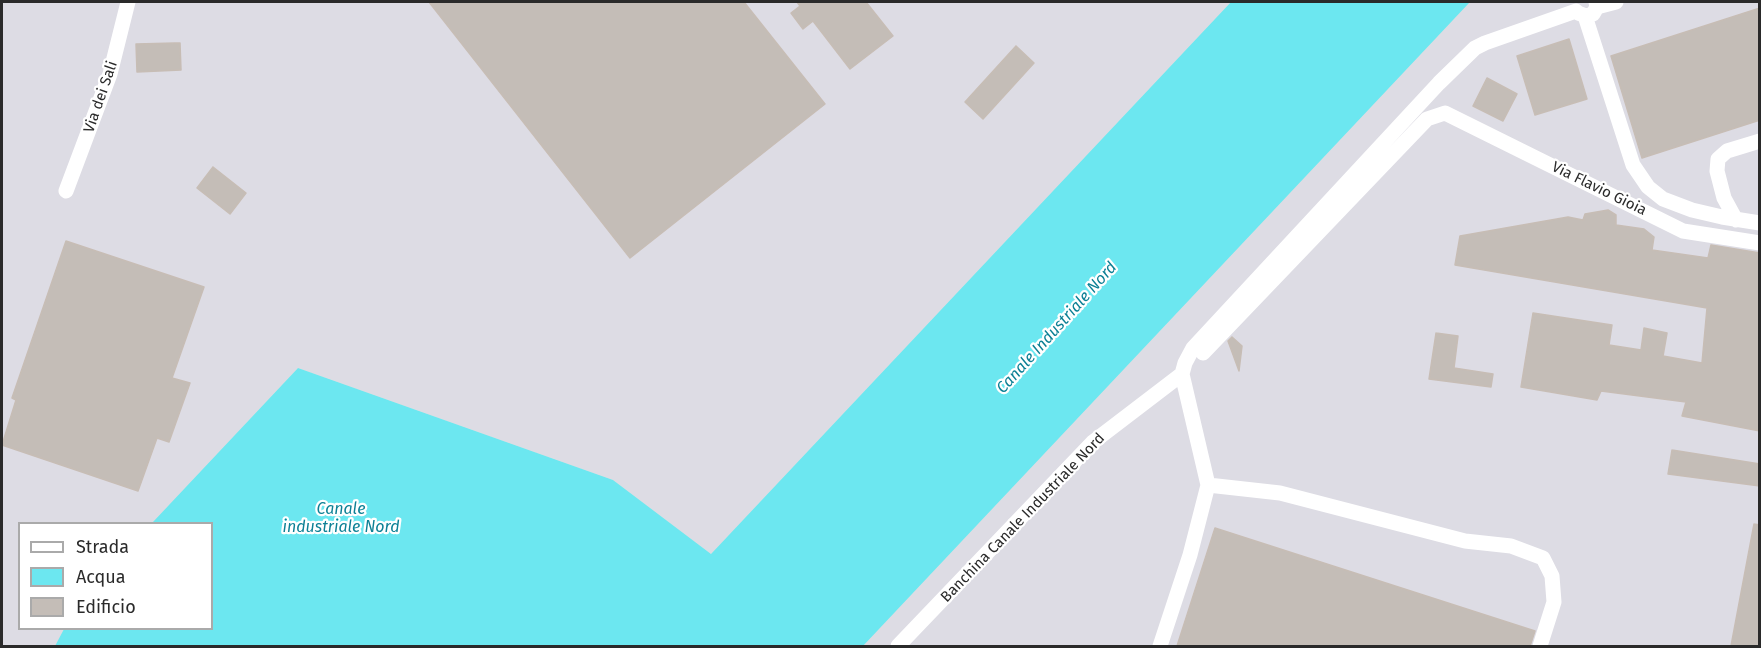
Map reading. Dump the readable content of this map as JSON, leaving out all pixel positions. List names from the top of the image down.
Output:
{
  "streets": {
    "street": ["Via dei Sali", "Via Flavio Gioia", "Banchina Canale Industriale Nord"]
  },
  "water": ["Canale Industriale Nord", "Canale industriale Nord"],
  "legend": ["Strada", "Acqua", "Edificio"]
}
